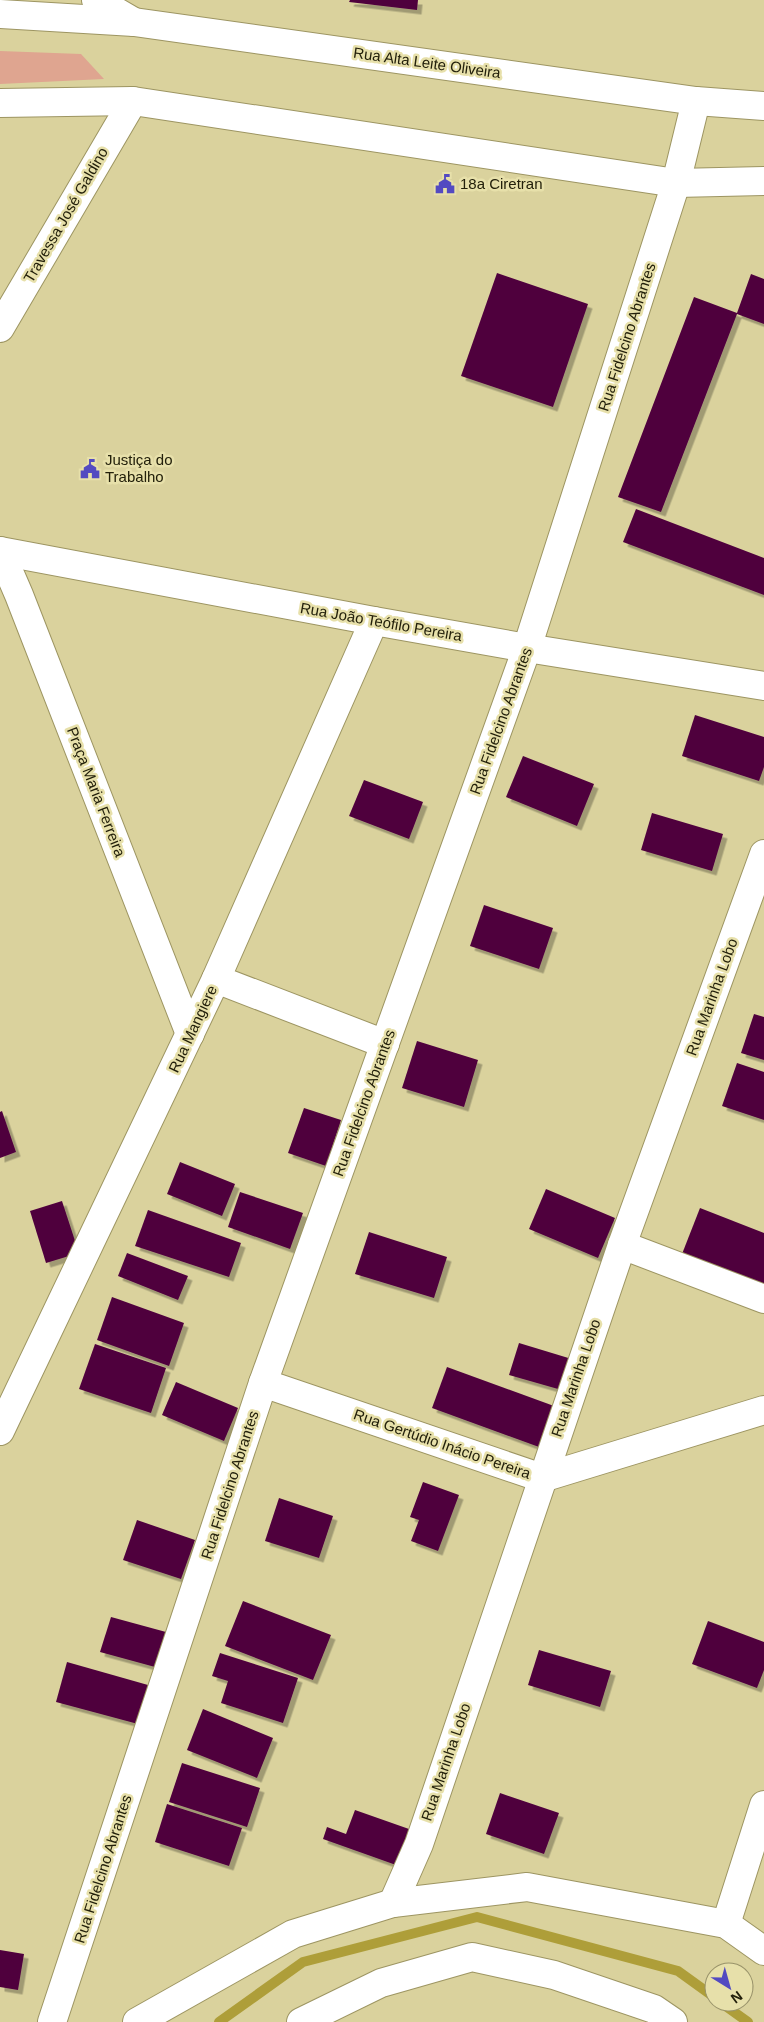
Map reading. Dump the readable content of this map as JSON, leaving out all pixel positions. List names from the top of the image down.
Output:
{
  "streets": {
    "street": [
      "Rua Alta Leite Oliveira",
      "Travessa José Galdino",
      "Rua Fidelcino Abrantes",
      "Rua João Teófilo Pereira",
      "Praça Maria Ferreira",
      "Rua Marinha Lobo",
      "Rua Mangiere",
      "Rua Gertúdio Inácio Pereira"
    ]
  },
  "crossings": [
    ["Rua Alta Leite Oliveira", "Rua Fidelcino Abrantes"],
    ["Rua Fidelcino Abrantes", "Rua João Teófilo Pereira"],
    ["Rua Fidelcino Abrantes", "Rua Gertúdio Inácio Pereira"],
    ["Rua João Teófilo Pereira", "Praça Maria Ferreira"],
    ["Rua João Teófilo Pereira", "Rua Mangiere"],
    ["Praça Maria Ferreira", "Rua Mangiere"],
    ["Rua Marinha Lobo", "Rua Gertúdio Inácio Pereira"]
  ],
  "places": {
    "public building": ["18a Ciretran", "Justiça do Trabalho"]
  },
  "north": "bottom right"
}
